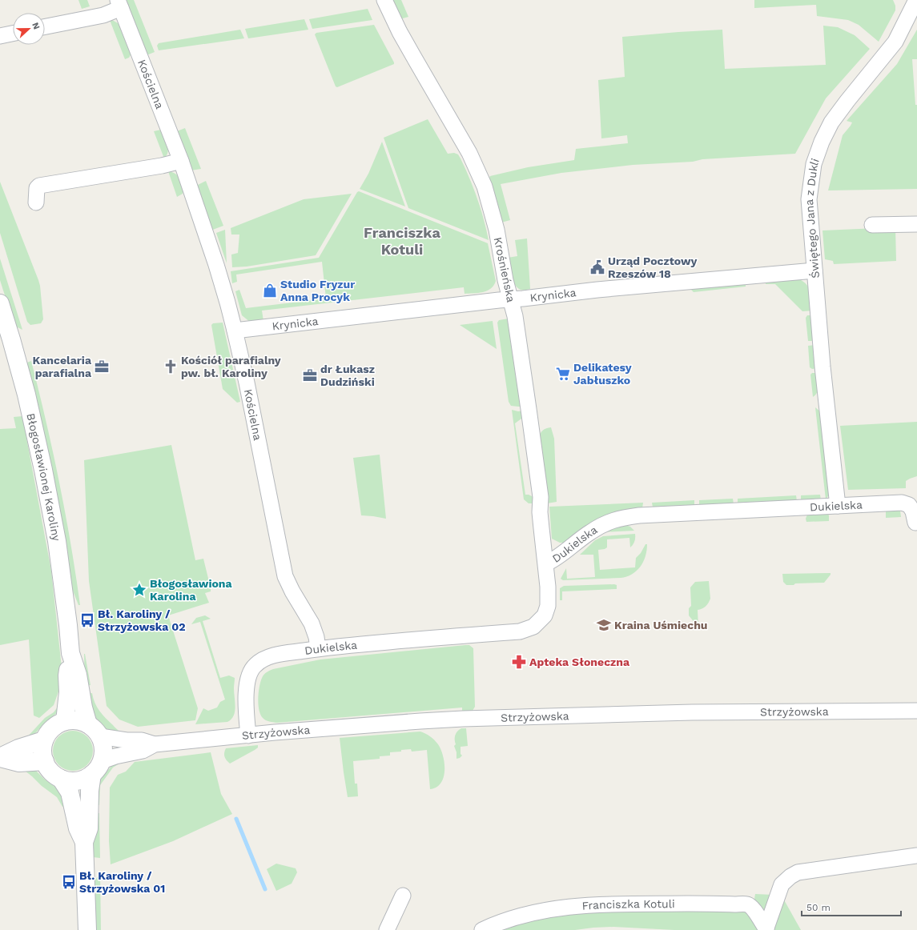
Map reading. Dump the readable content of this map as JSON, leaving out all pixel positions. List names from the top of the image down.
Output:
{
  "streets": {
    "street": [
      "Kościelna",
      "Świętego Jana z Dukli",
      "Krośnieńska",
      "Krynicka",
      "Błogosławionej Karoliny",
      "Dukielska",
      "Strzyżowska",
      "Franciszka Kotuli"
    ]
  },
  "crossings": [
    ["Kościelna", "Krynicka"],
    ["Kościelna", "Dukielska"],
    ["Świętego Jana z Dukli", "Krynicka"],
    ["Świętego Jana z Dukli", "Dukielska"],
    ["Krośnieńska", "Krynicka"],
    ["Krośnieńska", "Dukielska"],
    ["Błogosławionej Karoliny", "Strzyżowska"],
    ["Dukielska", "Strzyżowska"]
  ],
  "districts": ["Franciszka Kotuli"],
  "places": {
    "public building": ["Urząd Pocztowy Rzeszów 18"],
    "shop": ["Studio Fryzur Anna Procyk"],
    "office": ["Kancelaria parafialna", "dr Łukasz Dudziński"],
    "church": ["Kościół parafialny pw. bł. Karoliny"],
    "supermarket": ["Delikatesy Jabłuszko"],
    "place": ["Błogosławiona Karolina"],
    "bus stop": ["Bł. Karoliny / Strzyżowska 02", "Bł. Karoliny / Strzyżowska 01"],
    "school or university": ["Kraina Uśmiechu"],
    "pharmacy": ["Apteka Słoneczna"]
  },
  "scale_bar": "50 m",
  "north": "right"
}
